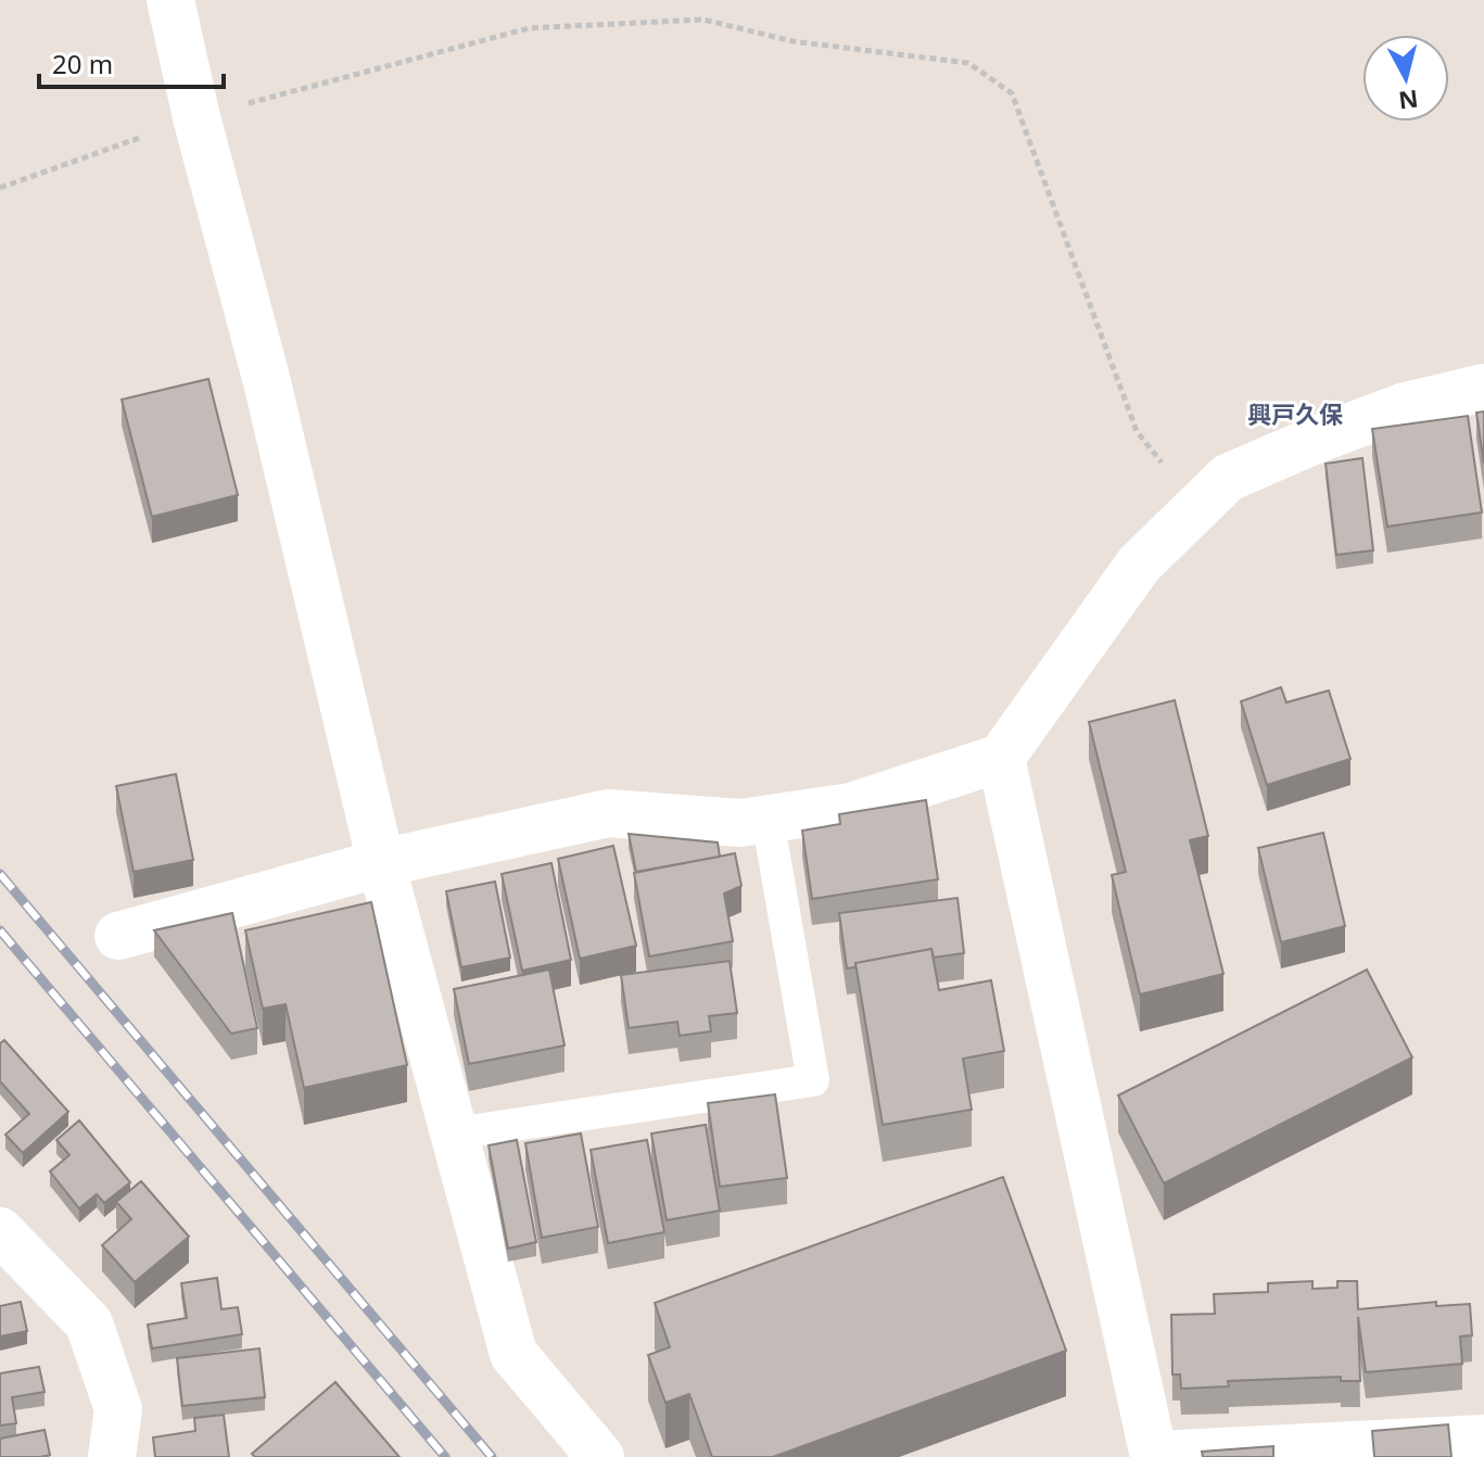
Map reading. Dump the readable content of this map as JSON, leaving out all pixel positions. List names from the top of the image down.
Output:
{
  "districts": ["興戸久保"],
  "scale_bar": "20 m",
  "north": "bottom"
}
